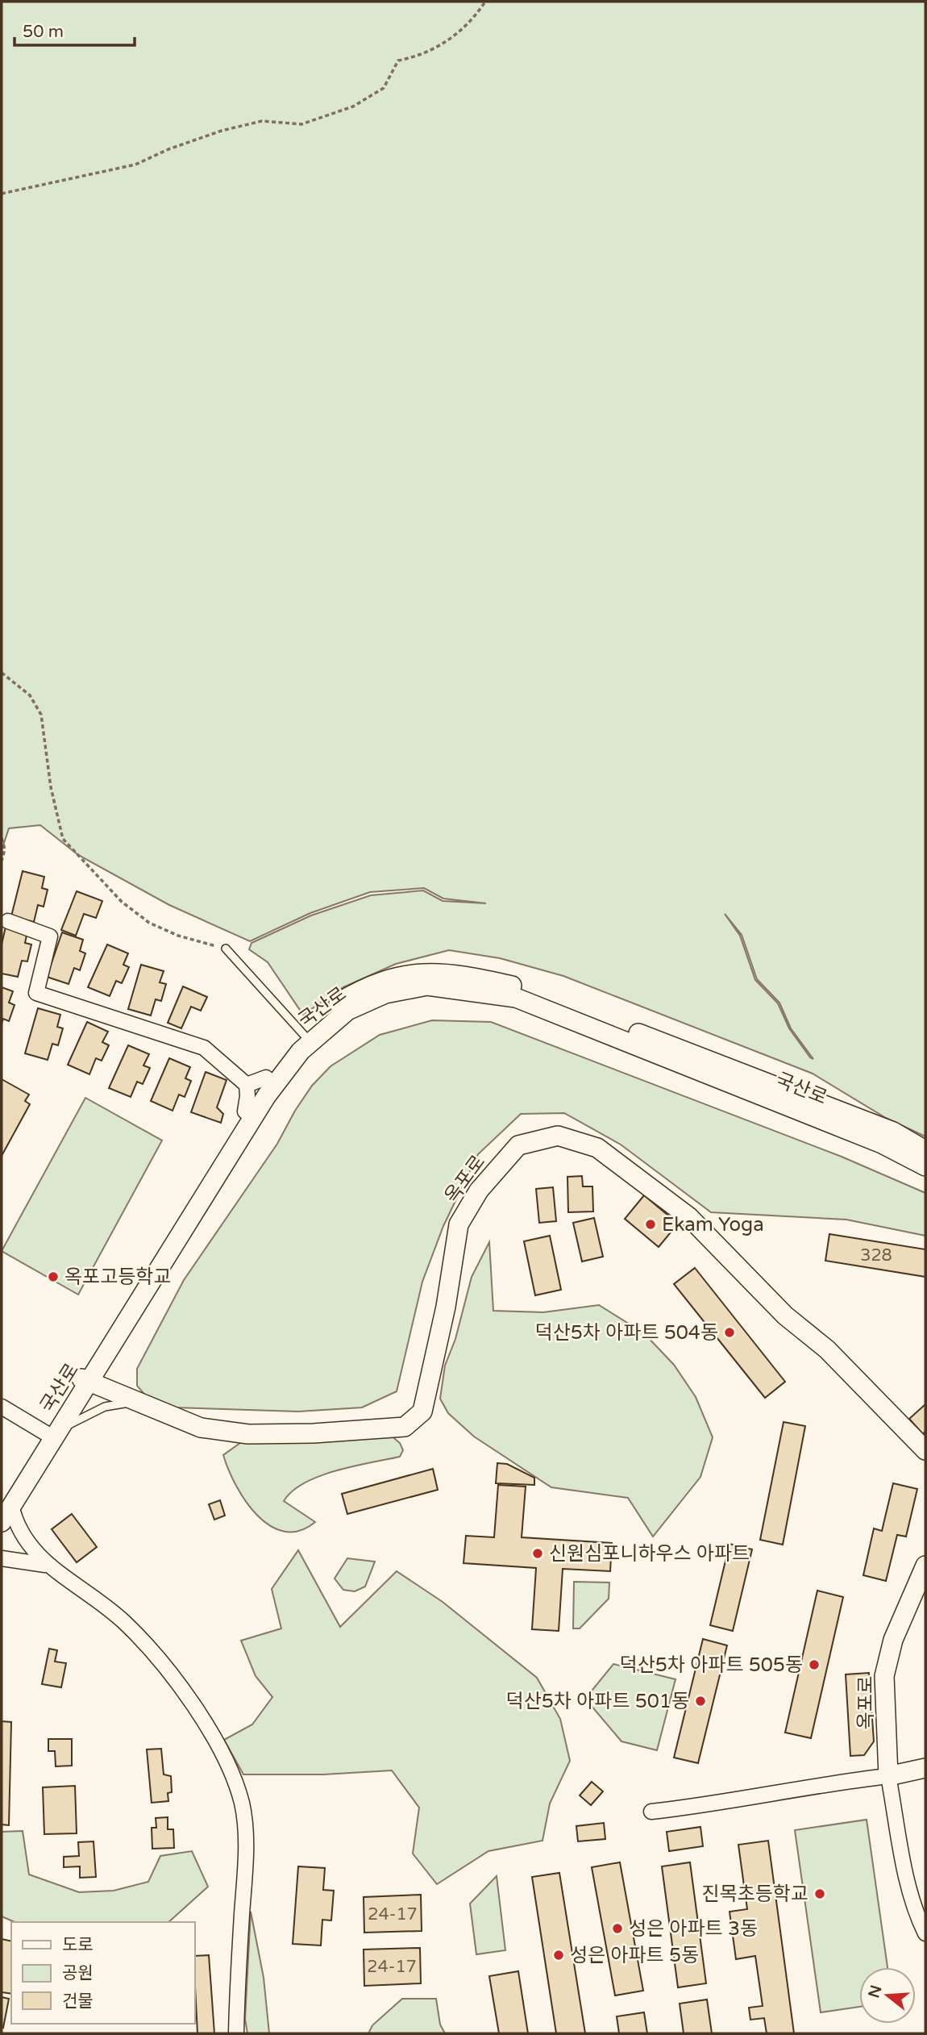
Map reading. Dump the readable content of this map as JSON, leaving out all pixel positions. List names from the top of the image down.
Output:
{
  "streets": {
    "street": ["국산로", "옥포로"]
  },
  "crossings": [
    ["국산로", "옥포로"]
  ],
  "places": [
    "Ekam Yoga",
    "옥포고등학교",
    "덕산5차 아파트 504동",
    "신원심포니하우스 아파트",
    "덕산5차 아파트 505동",
    "덕산5차 아파트 501동",
    "진목초등학교",
    "성은 아파트 3동",
    "성은 아파트 5동"
  ],
  "house_numbers": ["328", "24-17", "24-17"],
  "legend": ["도로", "공원", "건물"],
  "scale_bar": "50 m",
  "north": "left"
}
